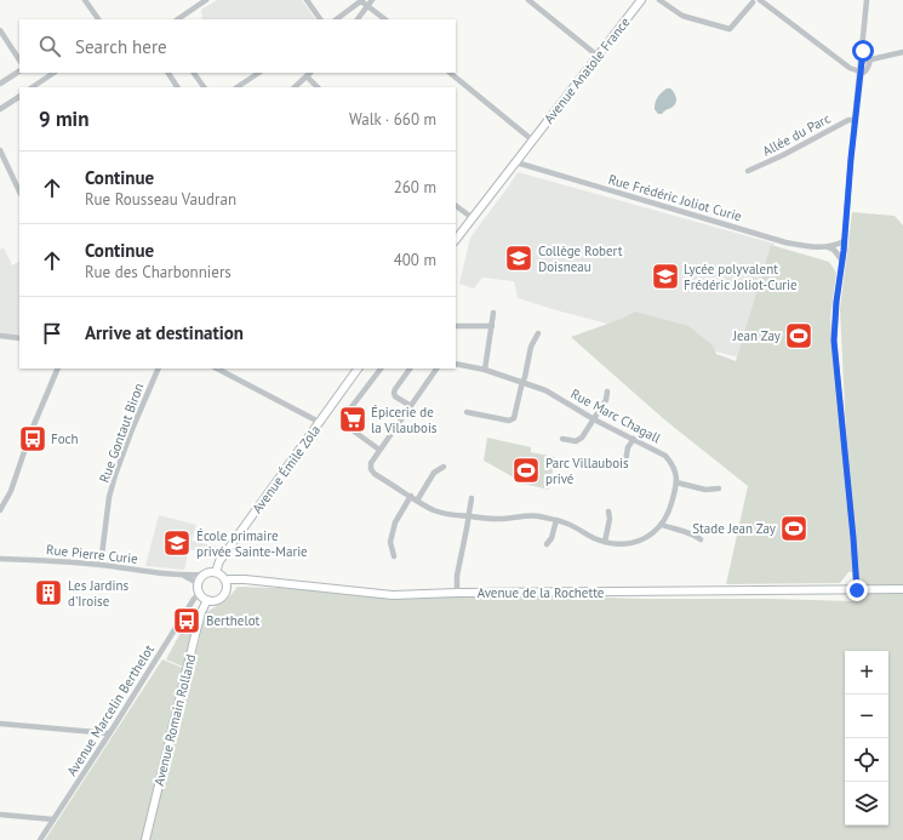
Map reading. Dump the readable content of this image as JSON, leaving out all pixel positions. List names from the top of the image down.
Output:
{
  "streets": {
    "main road": [
      "Avenue Anatole France",
      "Avenue Émile Zola",
      "Avenue de la Rochette",
      "Avenue Romain Rolland"
    ],
    "street": [
      "Allée du Parc",
      "Rue Frédéric Joliot Curie",
      "Rue Marc Chagall",
      "Rue Gontaut Biron",
      "Rue Pierre Curie",
      "Avenue Marcelin Berthelot"
    ]
  },
  "crossings": [
    ["Rue Gontaut Biron", "Rue Pierre Curie"],
    ["Avenue Émile Zola", "Rue Pierre Curie"],
    ["Avenue Émile Zola", "Avenue de la Rochette"],
    ["Avenue Émile Zola", "Avenue Marcelin Berthelot"],
    ["Avenue Émile Zola", "Avenue Romain Rolland"],
    ["Rue Pierre Curie", "Avenue de la Rochette"],
    ["Rue Pierre Curie", "Avenue Marcelin Berthelot"],
    ["Rue Pierre Curie", "Avenue Romain Rolland"],
    ["Avenue de la Rochette", "Avenue Marcelin Berthelot"],
    ["Avenue de la Rochette", "Avenue Romain Rolland"],
    ["Avenue Marcelin Berthelot", "Avenue Romain Rolland"]
  ],
  "places": {
    "school or university": ["Collège Robert Doisneau", "Lycée polyvalent Frédéric Joliot-Curie", "École primaire privée Sainte-Marie"],
    "sports": ["Jean Zay", "Parc Villaubois privé", "Stade Jean Zay"],
    "supermarket": ["Épicerie de la Vilaubois"],
    "bus stop": ["Foch", "Berthelot"],
    "building": ["Les Jardins d'Iroise"]
  },
  "page": {
    "search": "Search here",
    "heading": ["9 min", "Walk · 660 m"],
    "list": [
      ["Continue", "Rue Rousseau Vaudran", "260 m"],
      ["Continue", "Rue des Charbonniers", "400 m"],
      "Arrive at destination"
    ],
    "map_buttons": ["+", "−"]
  }
}
